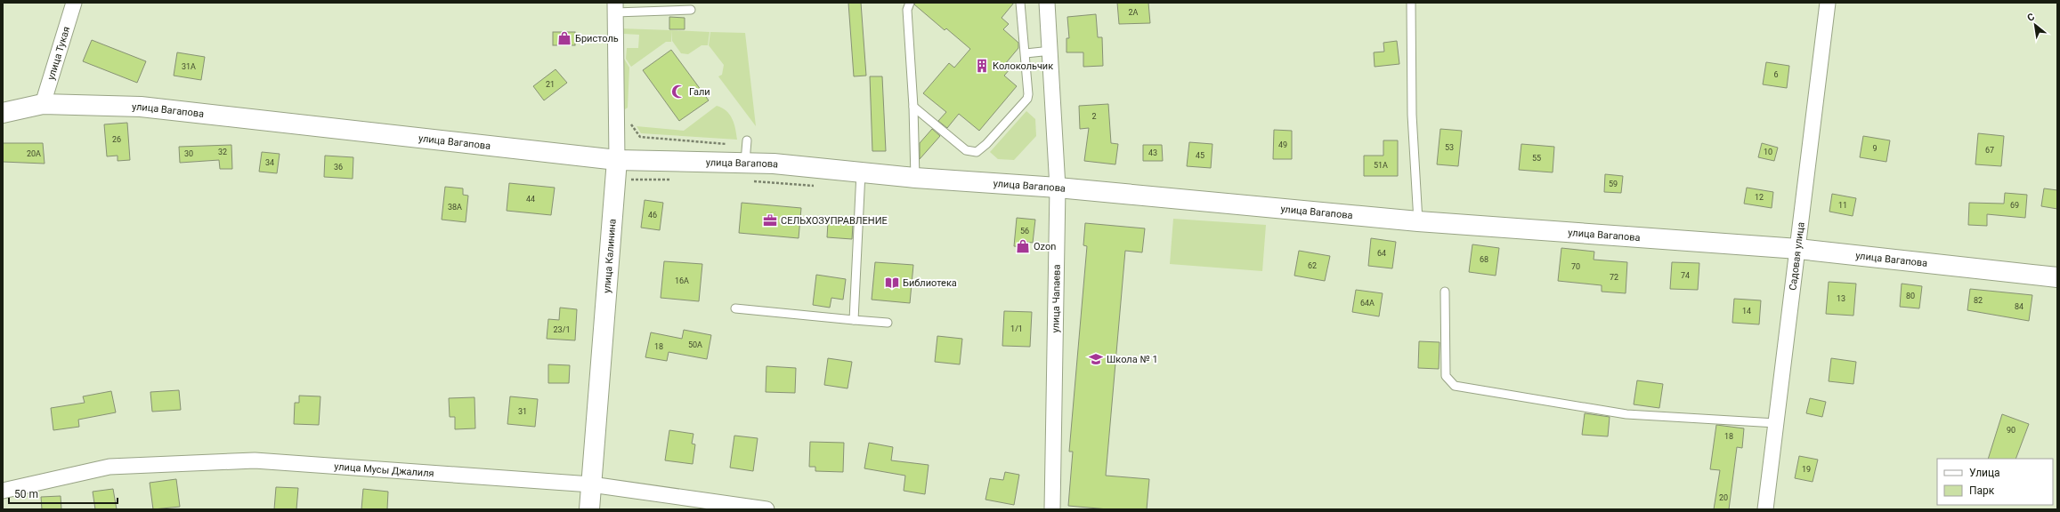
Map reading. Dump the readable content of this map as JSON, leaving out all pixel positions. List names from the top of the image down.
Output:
{
  "streets": {
    "street": [
      "улица Тукая",
      "улица Вагапова",
      "улица Калинина",
      "Садовая улица",
      "улица Чапаева",
      "улица Мусы Джалиля"
    ]
  },
  "crossings": [
    ["улица Тукая", "улица Вагапова"],
    ["улица Вагапова", "улица Калинина"],
    ["улица Вагапова", "Садовая улица"],
    ["улица Вагапова", "улица Чапаева"],
    ["улица Калинина", "улица Мусы Джалиля"]
  ],
  "places": {
    "shop": ["Бристоль", "Ozon"],
    "building": ["Колокольчик"],
    "mosque": ["Гали"],
    "office": ["СЕЛЬХОЗУПРАВЛЕНИЕ"],
    "library": ["Библиотека"],
    "school or university": ["Школа № 1"]
  },
  "house_numbers": [
    "2А",
    "31А",
    "6",
    "21",
    "2",
    "26",
    "49",
    "53",
    "9",
    "67",
    "32",
    "10",
    "43",
    "20А",
    "30",
    "45",
    "55",
    "34",
    "51А",
    "36",
    "59",
    "12",
    "44",
    "11",
    "69",
    "38А",
    "46",
    "56",
    "64",
    "68",
    "62",
    "70",
    "74",
    "72",
    "16А",
    "80",
    "13",
    "82",
    "64А",
    "84",
    "14",
    "1/1",
    "23/1",
    "50А",
    "18",
    "31",
    "90",
    "18",
    "19",
    "20"
  ],
  "legend": ["Улица", "Парк"],
  "scale_bar": "50 m",
  "north": "top left"
}
